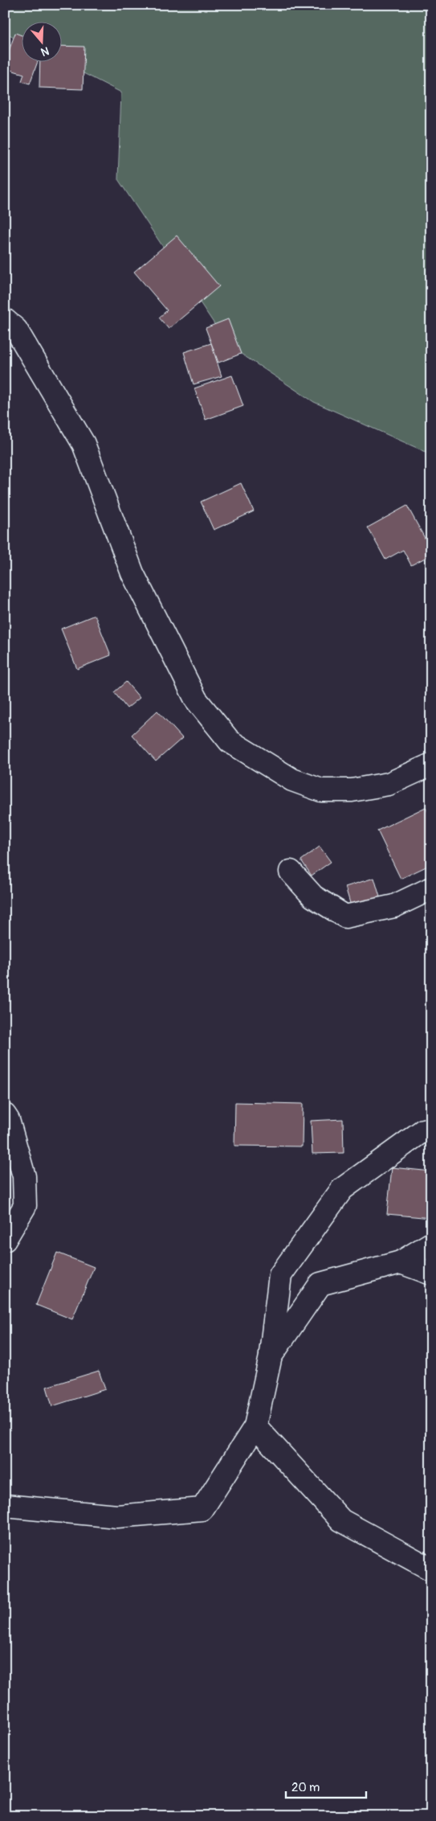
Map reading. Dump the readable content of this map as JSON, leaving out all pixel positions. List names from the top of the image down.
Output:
{
  "scale_bar": "20 m",
  "north": "bottom"
}
